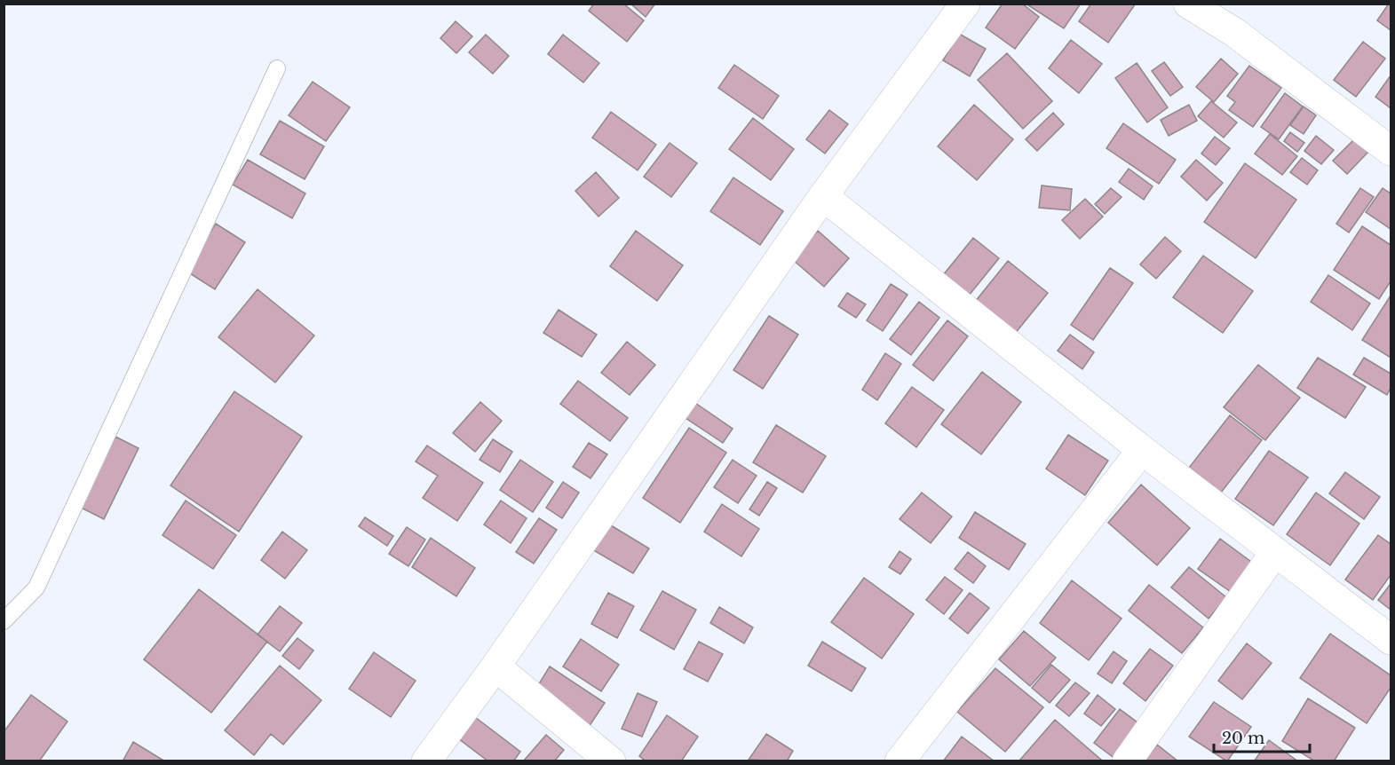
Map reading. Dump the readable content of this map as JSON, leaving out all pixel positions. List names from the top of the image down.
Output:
{
  "scale_bar": "20 m"
}
